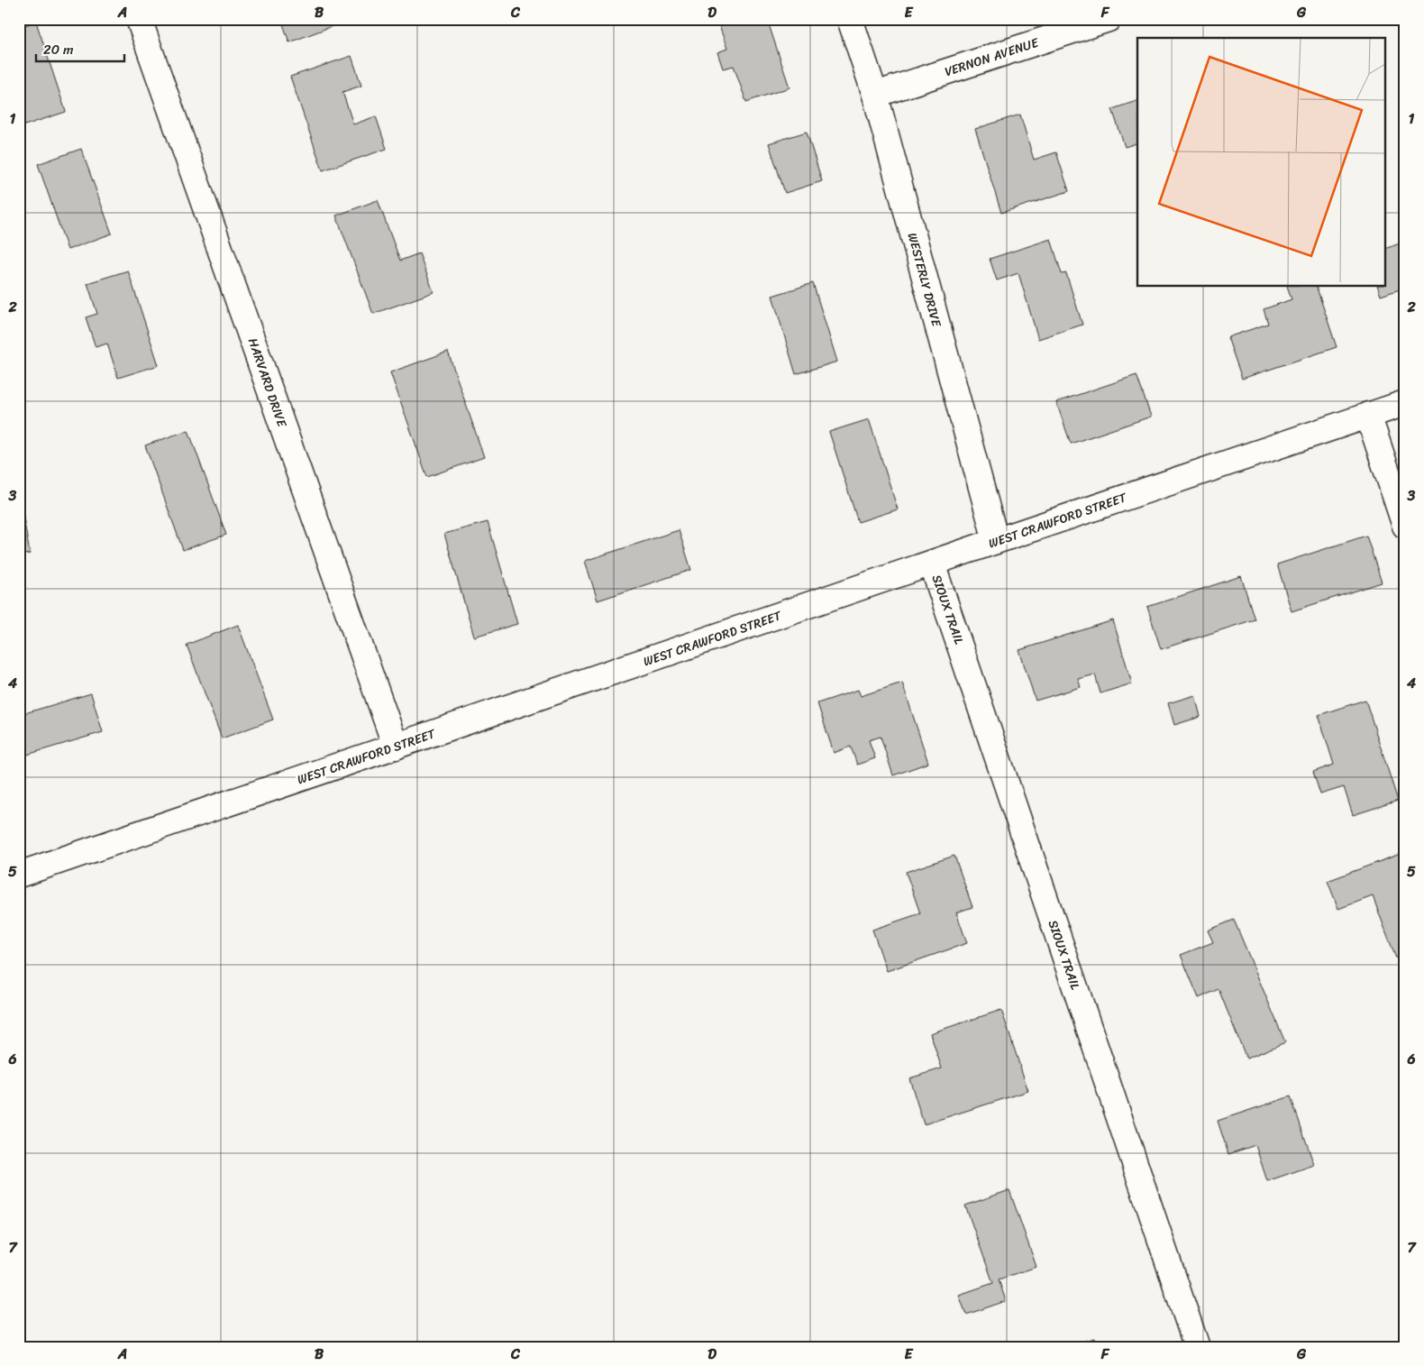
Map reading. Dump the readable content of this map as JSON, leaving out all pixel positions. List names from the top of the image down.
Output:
{
  "streets": {
    "street": [
      "VERNON AVENUE",
      "WESTERLY DRIVE",
      "HARVARD DRIVE",
      "WEST CRAWFORD STREET",
      "SIOUX TRAIL"
    ]
  },
  "crossings": [
    ["VERNON AVENUE", "WESTERLY DRIVE"],
    ["WESTERLY DRIVE", "WEST CRAWFORD STREET"],
    ["HARVARD DRIVE", "WEST CRAWFORD STREET"],
    ["WEST CRAWFORD STREET", "SIOUX TRAIL"]
  ],
  "scale_bar": "20 m",
  "grid": {
    "columns": [
      "A",
      "B",
      "C",
      "D",
      "E",
      "F",
      "G"
    ],
    "rows": [
      "1",
      "2",
      "3",
      "4",
      "5",
      "6",
      "7"
    ]
  }
}
